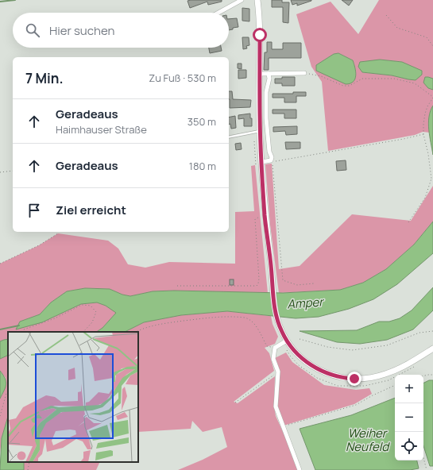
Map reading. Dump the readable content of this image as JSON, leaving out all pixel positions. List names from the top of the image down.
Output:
{
  "water": ["Amper", "Weiher Neufeld"],
  "page": {
    "search": "Hier suchen",
    "heading": ["7 Min.", "Zu Fuß · 530 m"],
    "list": [
      ["Geradeaus", "Haimhauser Straße", "350 m"],
      ["Geradeaus", "180 m"],
      "Ziel erreicht"
    ],
    "map_buttons": ["+", "−"]
  }
}
